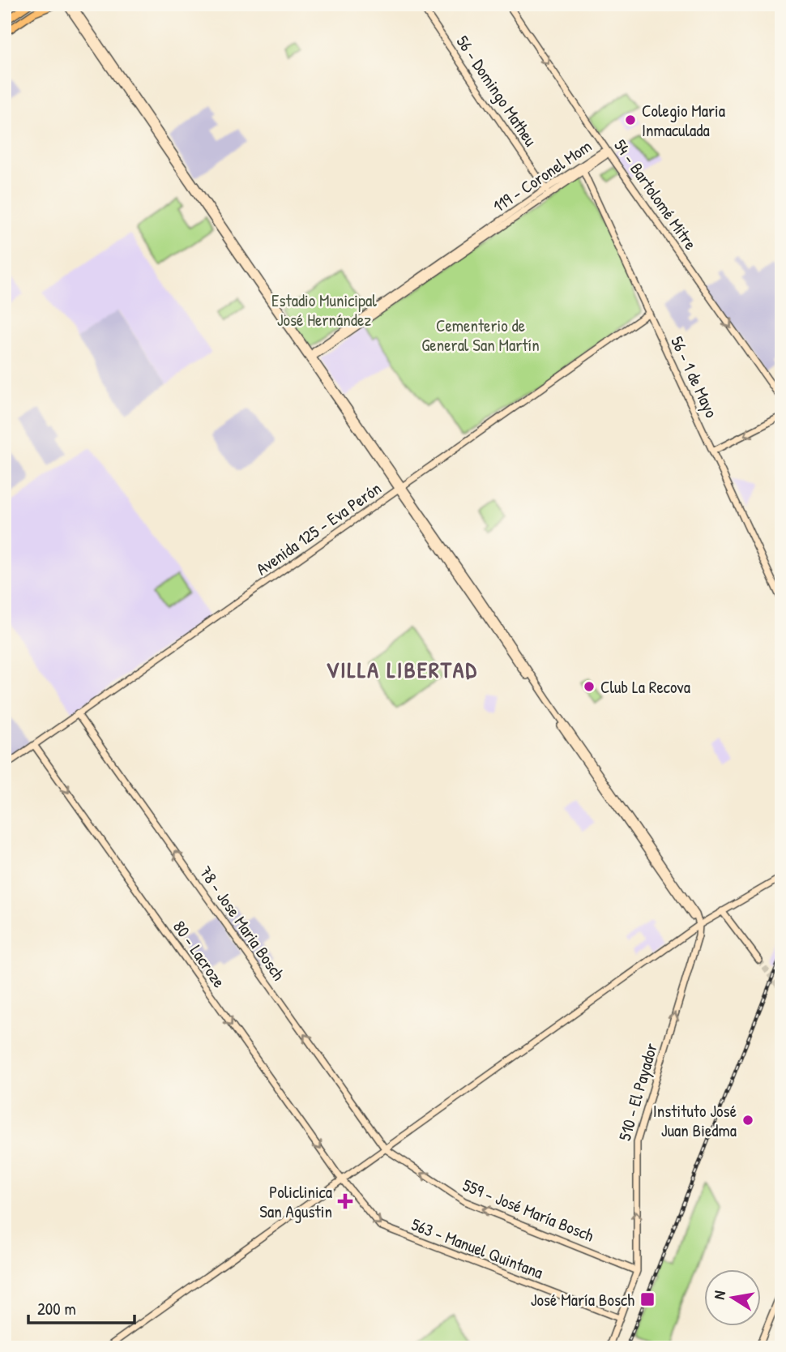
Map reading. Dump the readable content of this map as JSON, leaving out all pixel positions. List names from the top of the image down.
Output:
{
  "streets": {
    "main road": [
      "56 - Domingo Matheu",
      "119 - Coronel Mom",
      "54 - Bartolomé Mitre",
      "56 - 1 de Mayo",
      "Avenida 125 - Eva Perón",
      "78 - Jose Maria Bosch",
      "80 - Lacroze",
      "510 - El Payador",
      "559 - José María Bosch",
      "563 - Manuel Quintana"
    ]
  },
  "crossings": [
    ["56 - Domingo Matheu", "119 - Coronel Mom"],
    ["119 - Coronel Mom", "54 - Bartolomé Mitre"],
    ["119 - Coronel Mom", "56 - 1 de Mayo"],
    ["56 - 1 de Mayo", "Avenida 125 - Eva Perón"],
    ["Avenida 125 - Eva Perón", "78 - Jose Maria Bosch"],
    ["Avenida 125 - Eva Perón", "80 - Lacroze"],
    ["78 - Jose Maria Bosch", "559 - José María Bosch"],
    ["80 - Lacroze", "563 - Manuel Quintana"],
    ["510 - El Payador", "559 - José María Bosch"]
  ],
  "one_way": [
    "54 - Bartolomé Mitre",
    "78 - Jose Maria Bosch",
    "80 - Lacroze",
    "510 - El Payador",
    "559 - José María Bosch",
    "563 - Manuel Quintana"
  ],
  "districts": ["VILLA LIBERTAD"],
  "parks": ["Estadio Municipal José Hernández", "Cementerio de General San Martín"],
  "places": {
    "other": ["Colegio Maria Inmaculada", "Club La Recova", "Instituto José Juan Biedma"],
    "health": ["Policlinica San Agustin"],
    "transit": ["José María Bosch"]
  },
  "scale_bar": "200 m",
  "north": "left"
}
